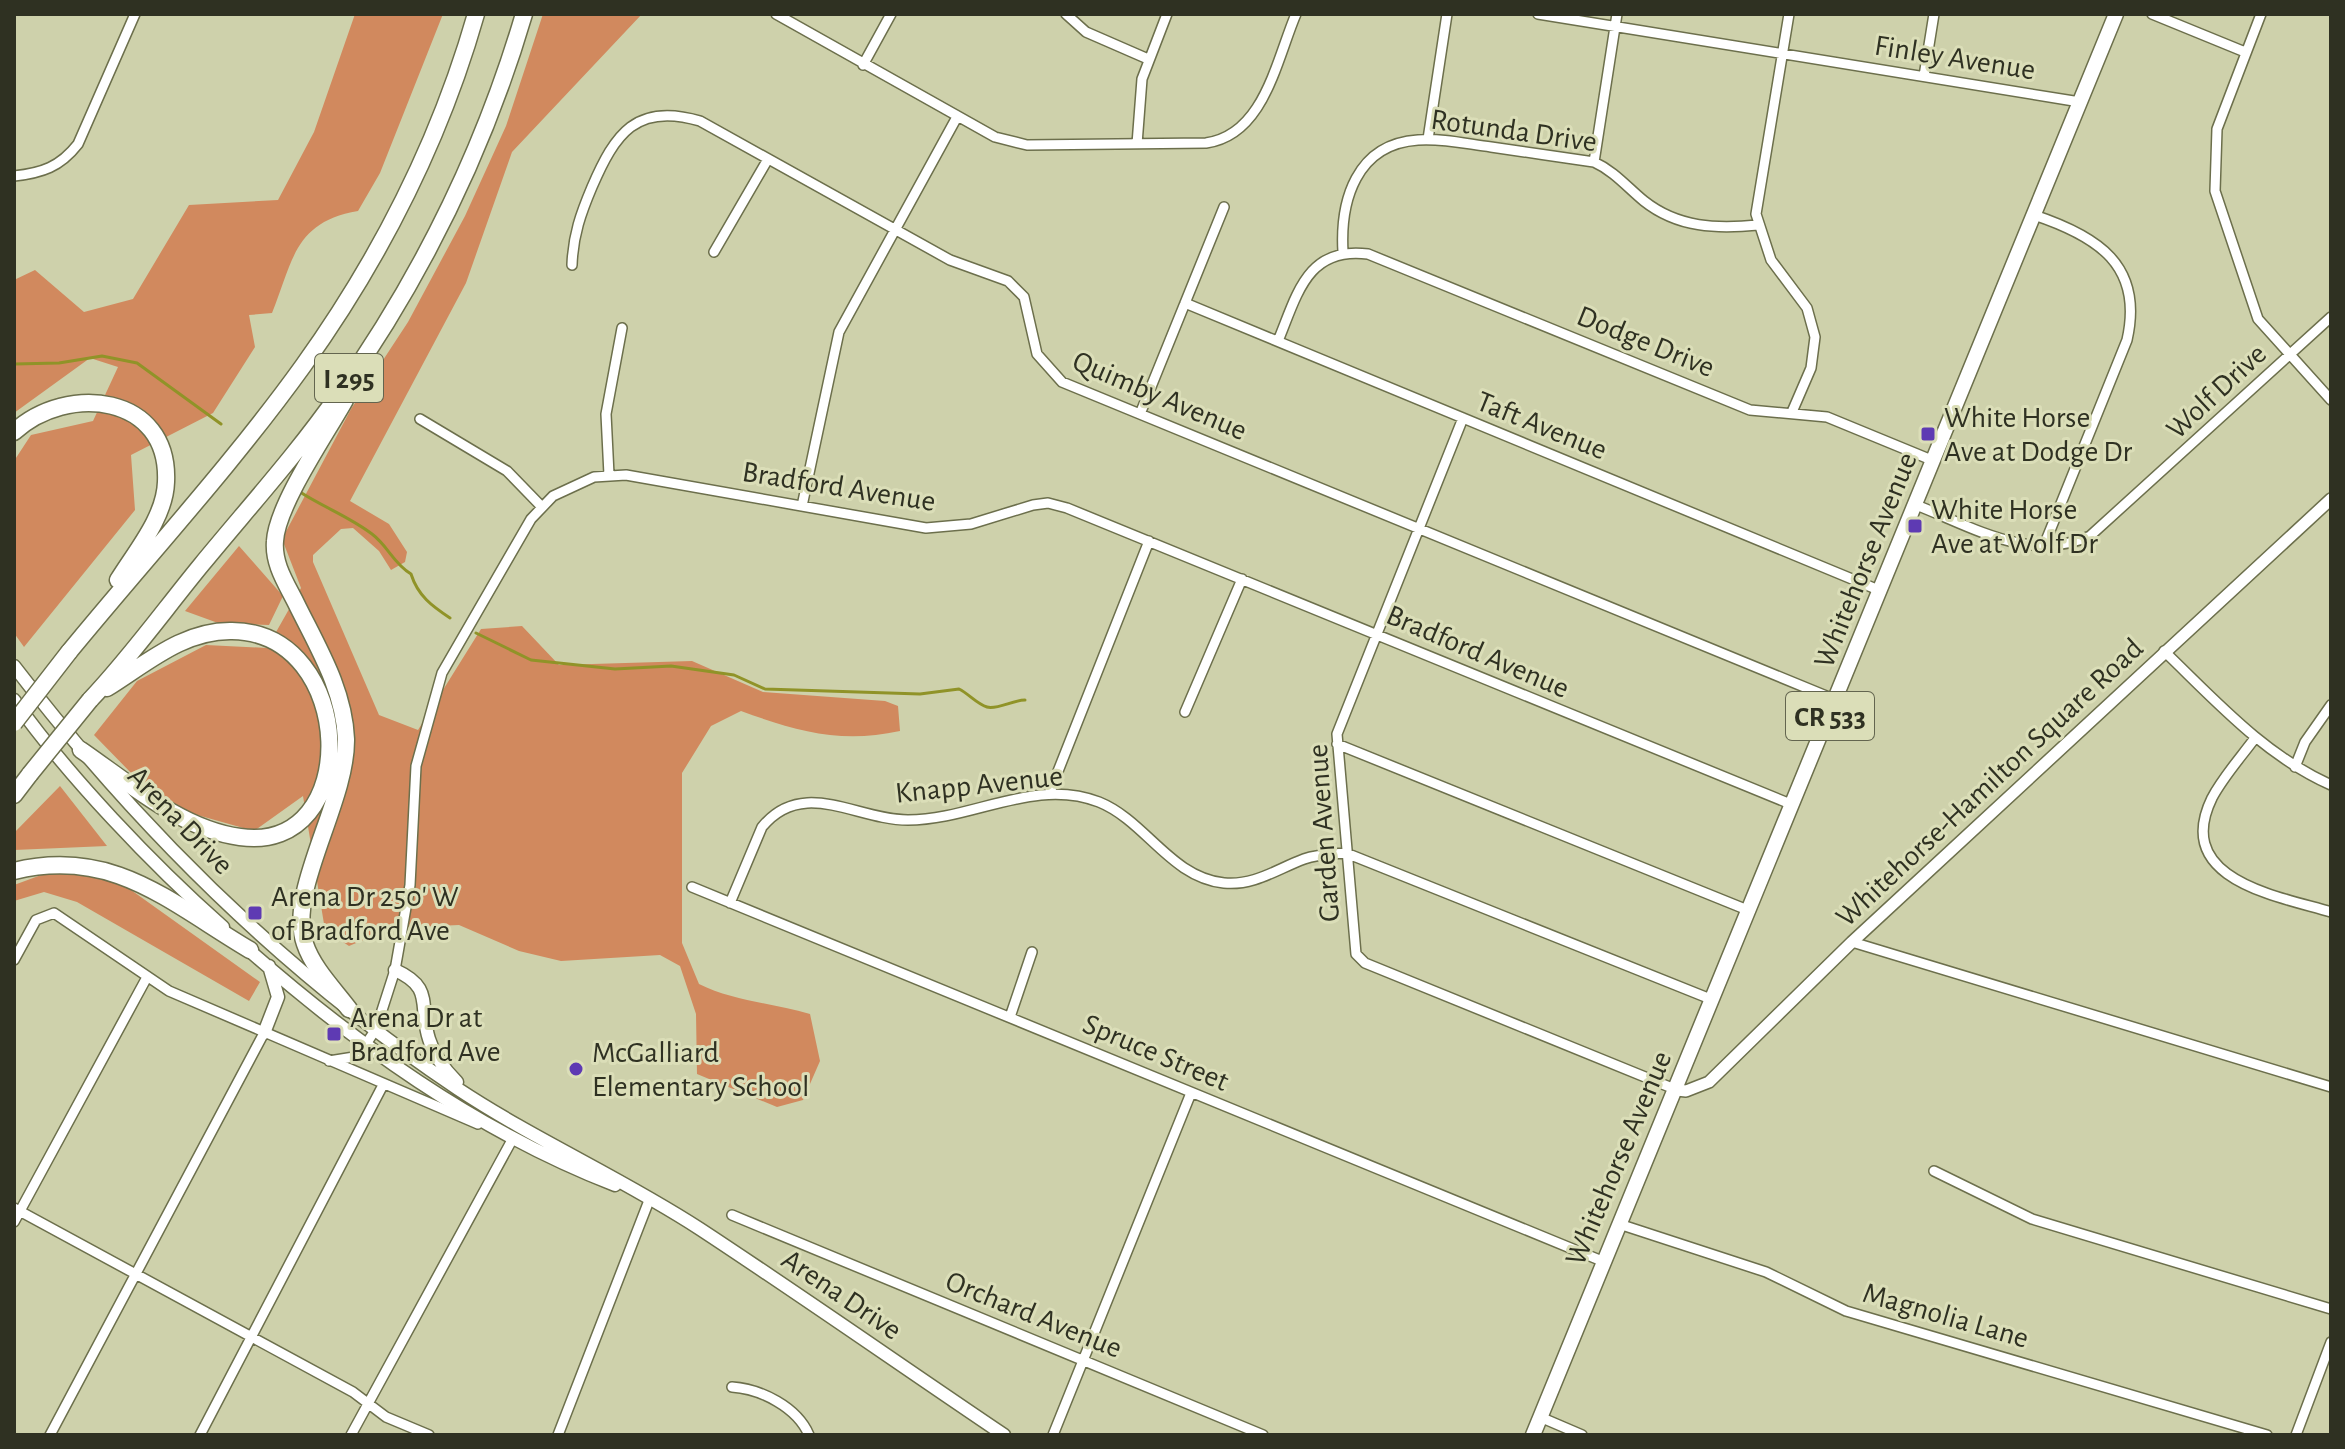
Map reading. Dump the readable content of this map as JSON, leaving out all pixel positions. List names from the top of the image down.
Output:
{
  "streets": {
    "highway": ["I 295"],
    "main road": ["Whitehorse Avenue", "CR 533", "Arena Drive"],
    "street": [
      "Finley Avenue",
      "Rotunda Drive",
      "Dodge Drive",
      "Wolf Drive",
      "Quimby Avenue",
      "Taft Avenue",
      "Bradford Avenue",
      "Whitehorse-Hamilton Square Road",
      "Knapp Avenue",
      "Garden Avenue",
      "Spruce Street",
      "Orchard Avenue",
      "Magnolia Lane"
    ]
  },
  "crossings": [
    ["Finley Avenue", "Whitehorse Avenue"],
    ["Rotunda Drive", "Dodge Drive"],
    ["Dodge Drive", "Whitehorse Avenue"],
    ["Wolf Drive", "Whitehorse Avenue"],
    ["Quimby Avenue", "Whitehorse Avenue"],
    ["Quimby Avenue", "Garden Avenue"],
    ["Taft Avenue", "Whitehorse Avenue"],
    ["Taft Avenue", "Garden Avenue"],
    ["Bradford Avenue", "Whitehorse Avenue"],
    ["Bradford Avenue", "Arena Drive"],
    ["Bradford Avenue", "Garden Avenue"],
    ["Whitehorse Avenue", "Whitehorse-Hamilton Square Road"],
    ["Whitehorse Avenue", "Knapp Avenue"],
    ["Whitehorse Avenue", "Garden Avenue"],
    ["Whitehorse Avenue", "Spruce Street"],
    ["Whitehorse Avenue", "Magnolia Lane"],
    ["Whitehorse-Hamilton Square Road", "Garden Avenue"],
    ["Knapp Avenue", "Garden Avenue"],
    ["Knapp Avenue", "Spruce Street"]
  ],
  "places": {
    "transit": [
      "White Horse Ave at Dodge Dr",
      "White Horse Ave at Wolf Dr",
      "Arena Dr 250' W of Bradford Ave",
      "Arena Dr at Bradford Ave"
    ],
    "other": ["McGalliard Elementary School"]
  }
}
